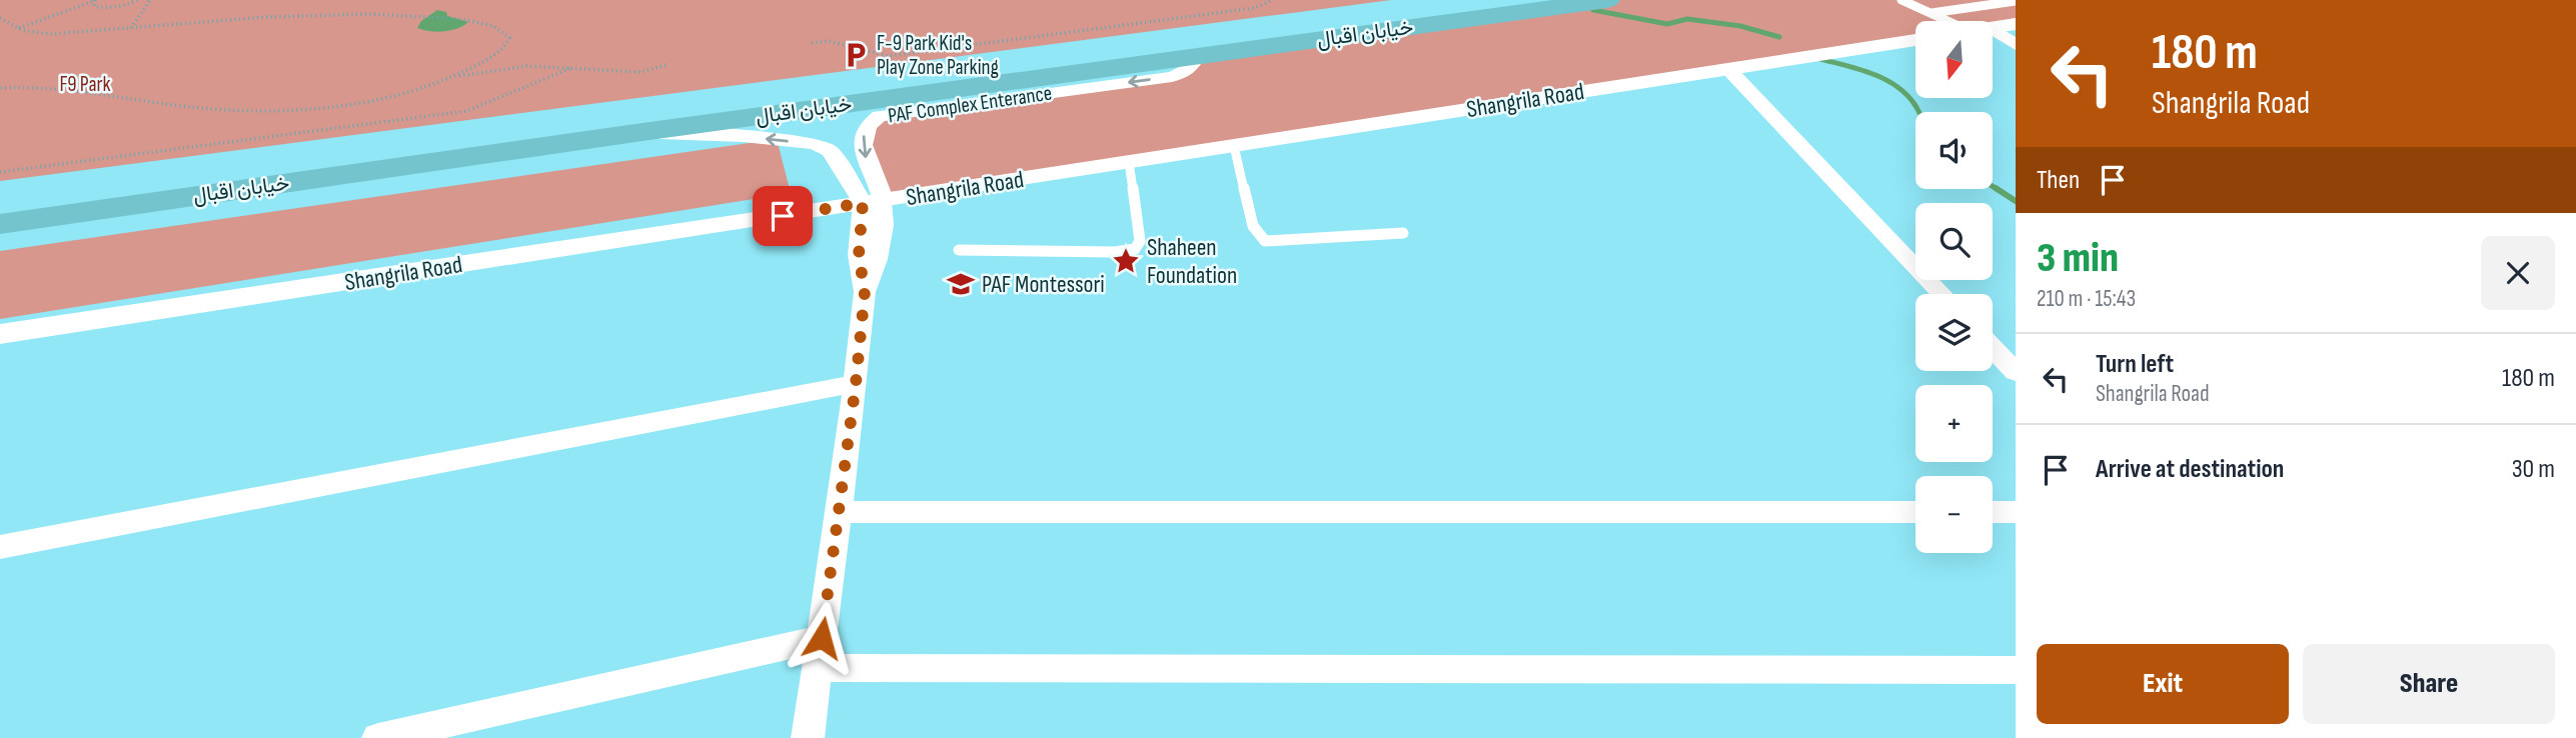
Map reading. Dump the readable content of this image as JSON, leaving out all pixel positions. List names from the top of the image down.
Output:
{
  "streets": {
    "main road": ["خیابان اقبال"],
    "street": ["Shangrila Road", "PAF Complex Enterance"]
  },
  "crossings": [
    ["خیابان اقبال", "PAF Complex Enterance"],
    ["Shangrila Road", "PAF Complex Enterance"]
  ],
  "one_way": ["PAF Complex Enterance"],
  "parks": ["F9 Park"],
  "places": {
    "parking": ["F-9 Park Kid's Play Zone Parking"],
    "place": ["Shaheen Foundation"],
    "school or university": ["PAF Montessori"]
  },
  "north": "bottom",
  "page": {
    "turn": ["180 m", "Shangrila Road"],
    "map_buttons": ["+", "−"],
    "then": "Then",
    "heading": ["3 min", "210 m · 15:43"],
    "list": [
      {
        "name": "Turn left",
        "note": "Shangrila Road",
        "value": "180 m"
      },
      {
        "name": "Arrive at destination",
        "value": "30 m"
      }
    ],
    "buttons": ["Exit", "Share"]
  }
}
